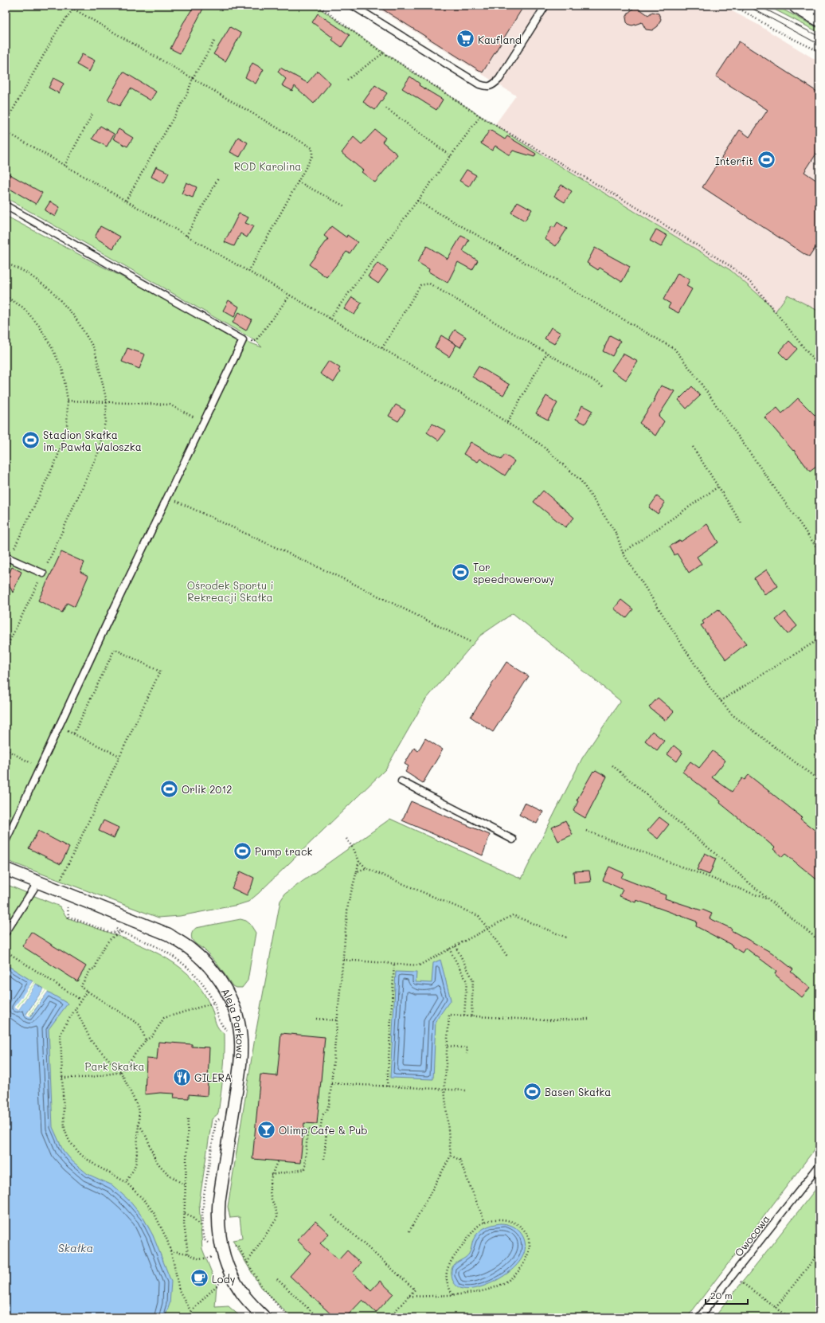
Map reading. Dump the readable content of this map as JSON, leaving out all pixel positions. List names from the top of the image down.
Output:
{
  "streets": {
    "street": ["Aleja Parkowa"],
    "lane": ["Owocowa"]
  },
  "water": ["Skałka"],
  "parks": ["ROD Karolina", "Ośrodek Sportu i Rekreacji Skałka", "Park Skałka"],
  "places": {
    "supermarket": ["Kaufland"],
    "sports": [
      "Interfit",
      "Stadion Skałka im. Pawła Waloszka",
      "Tor speedrowerowy",
      "Orlik 2012",
      "Pump track",
      "Basen Skałka"
    ],
    "restaurant": ["GILERA"],
    "bar": ["Olimp Cafe & Pub"],
    "cafe": ["Lody"]
  },
  "scale_bar": "20 m"
}
